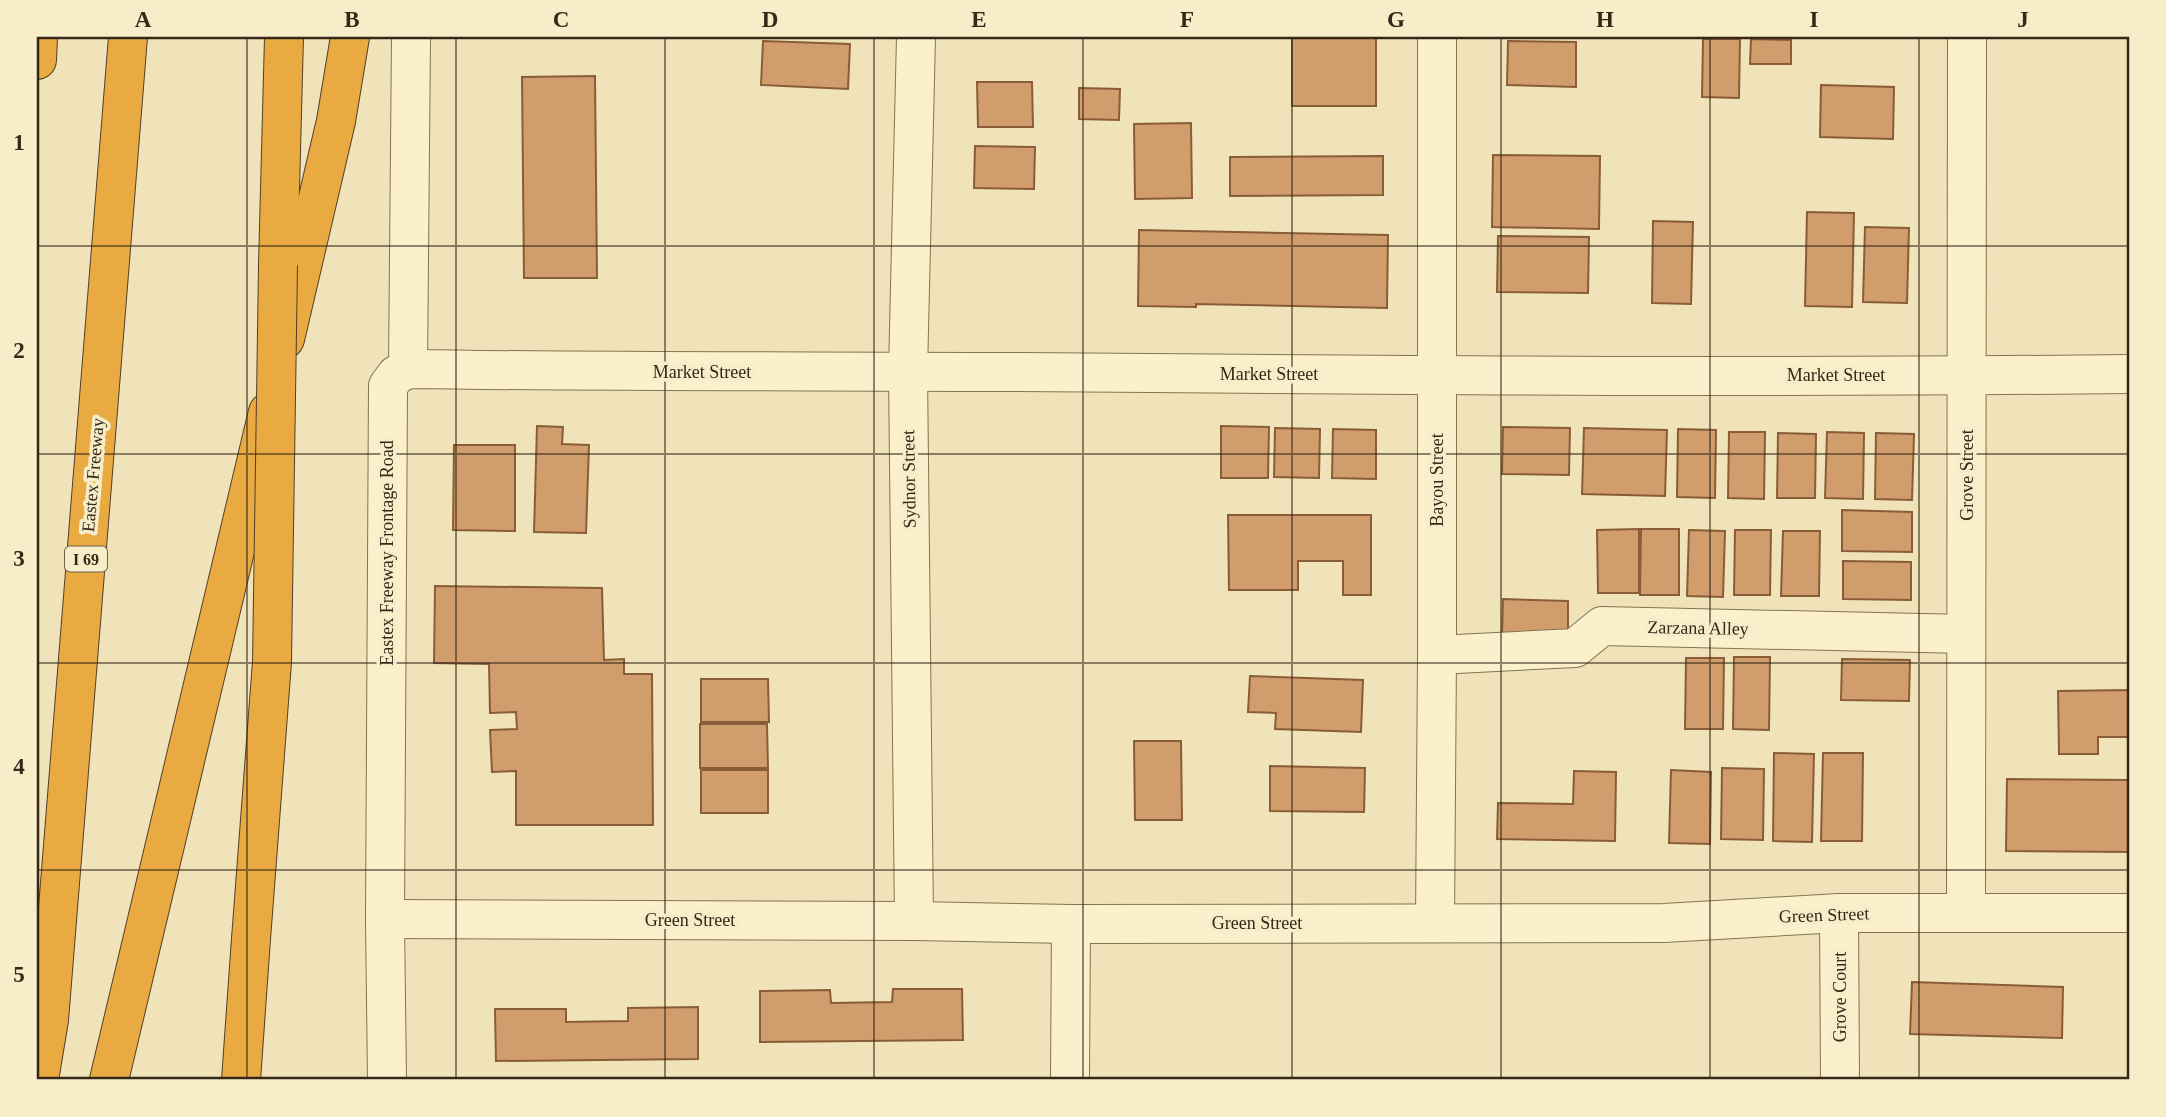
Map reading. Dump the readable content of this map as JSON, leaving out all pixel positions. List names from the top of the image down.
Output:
{
  "streets": {
    "highway": ["Eastex Freeway", "I 69"],
    "street": [
      "Market Street",
      "Grove Street",
      "Sydnor Street",
      "Bayou Street",
      "Eastex Freeway Frontage Road",
      "Zarzana Alley",
      "Green Street",
      "Grove Court"
    ]
  },
  "crossings": [
    ["Market Street", "Grove Street"],
    ["Market Street", "Sydnor Street"],
    ["Market Street", "Bayou Street"],
    ["Market Street", "Eastex Freeway Frontage Road"],
    ["Grove Street", "Zarzana Alley"],
    ["Grove Street", "Green Street"],
    ["Sydnor Street", "Green Street"],
    ["Bayou Street", "Zarzana Alley"],
    ["Bayou Street", "Green Street"],
    ["Eastex Freeway Frontage Road", "Green Street"],
    ["Green Street", "Grove Court"]
  ],
  "grid": {
    "columns": [
      "A",
      "B",
      "C",
      "D",
      "E",
      "F",
      "G",
      "H",
      "I",
      "J"
    ],
    "rows": [
      "1",
      "2",
      "3",
      "4",
      "5"
    ]
  }
}
